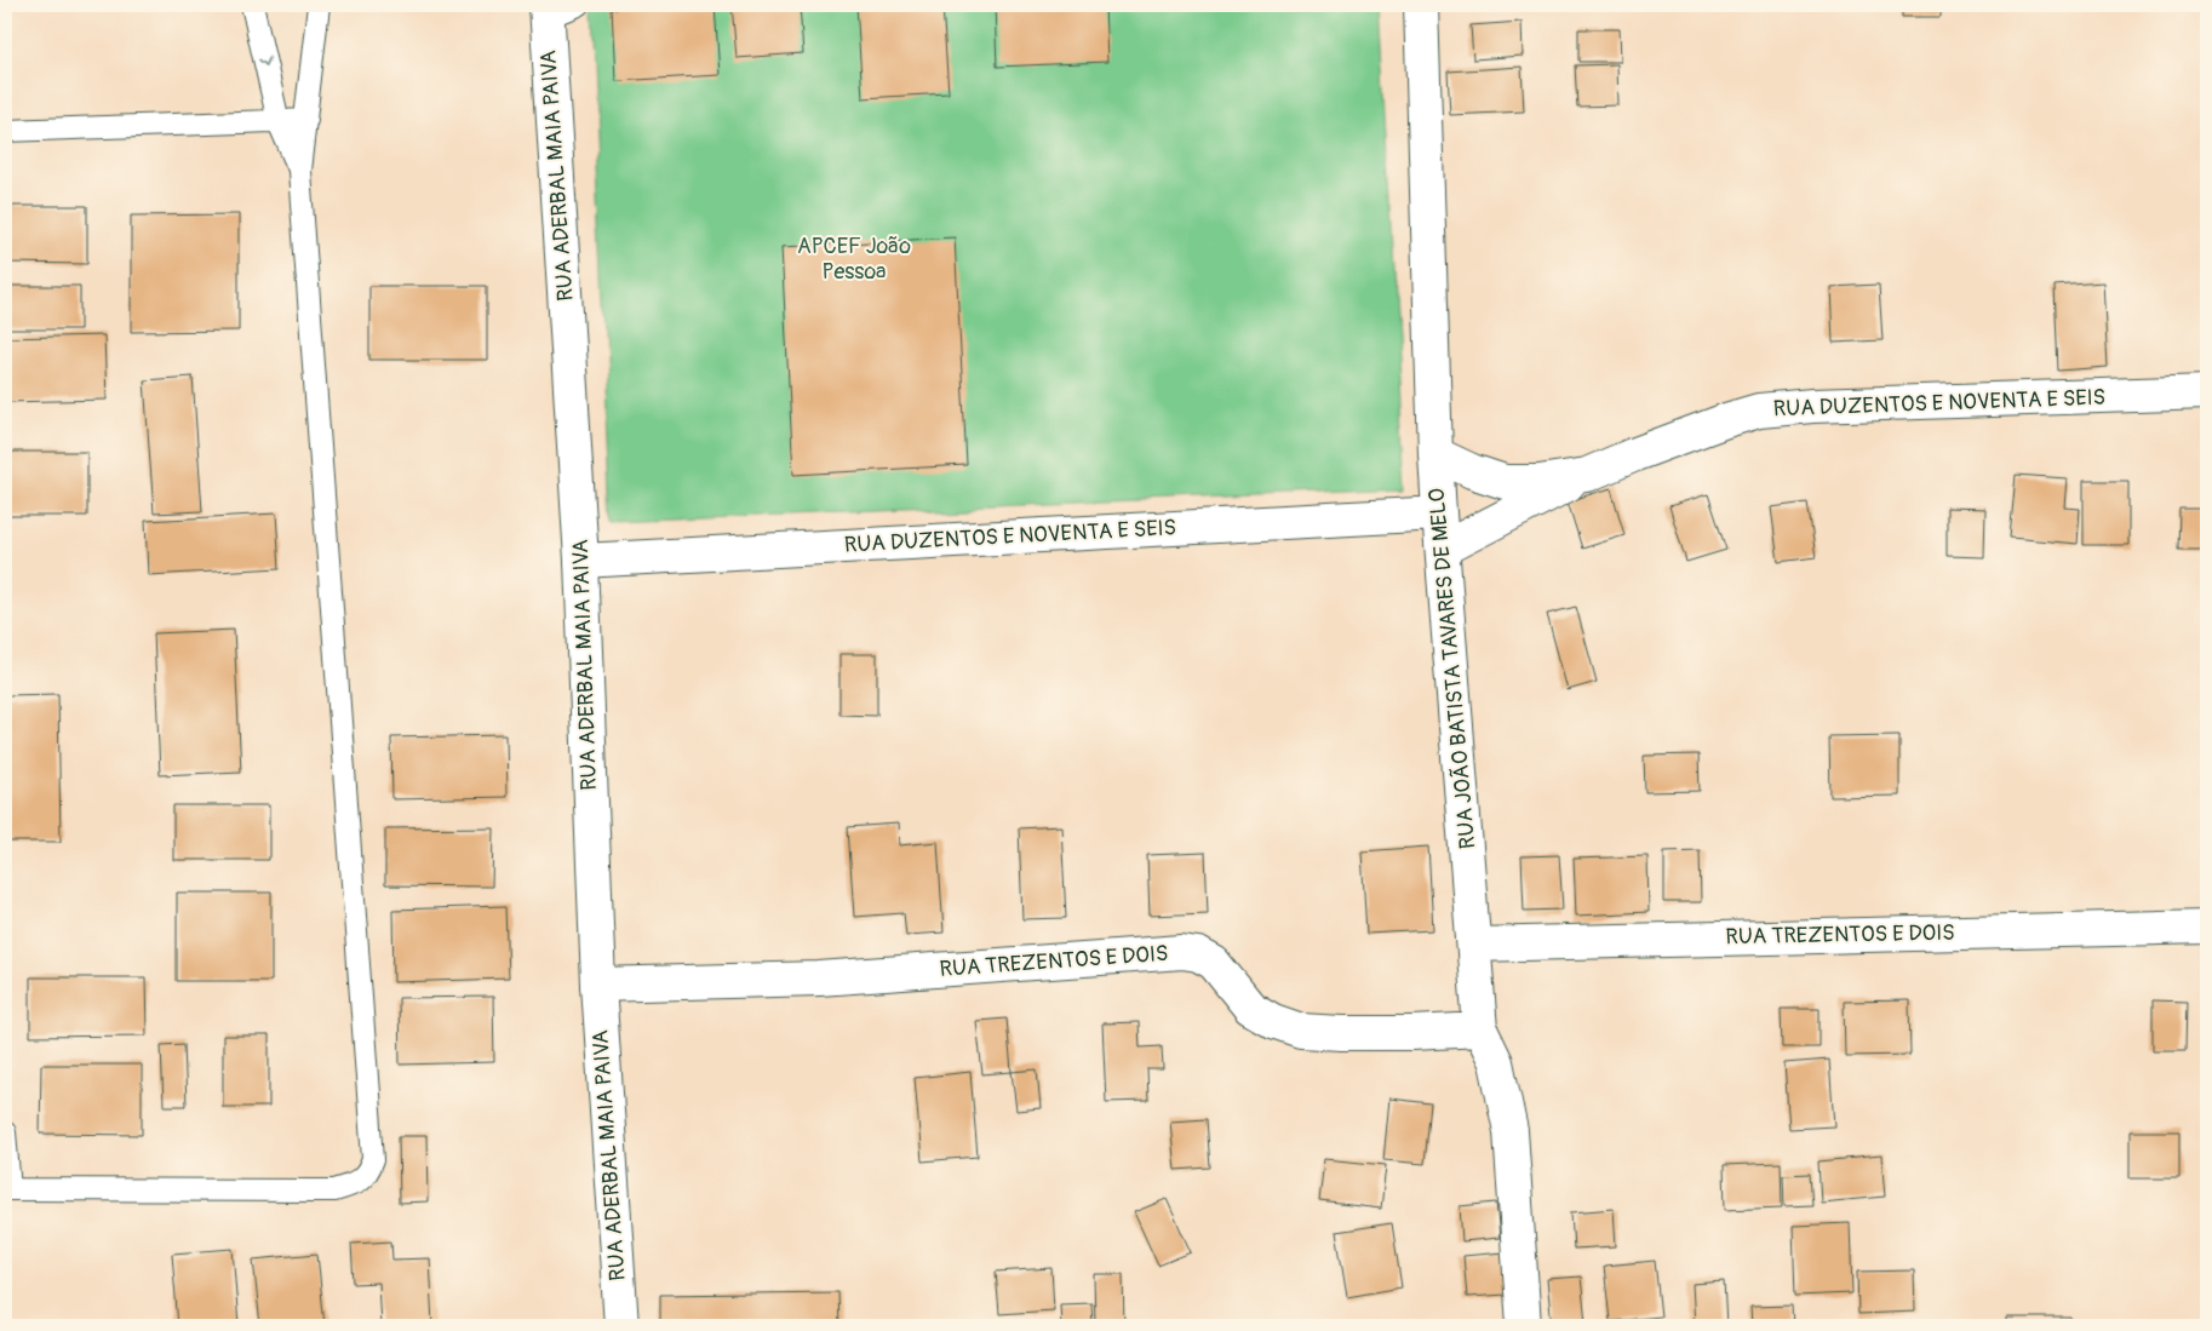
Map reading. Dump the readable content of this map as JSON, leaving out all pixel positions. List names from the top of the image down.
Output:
{
  "streets": {
    "street": [
      "RUA ADERBAL MAIA PAIVA",
      "RUA DUZENTOS E NOVENTA E SEIS",
      "RUA JOÃO BATISTA TAVARES DE MELO",
      "RUA TREZENTOS E DOIS"
    ]
  },
  "crossings": [
    ["RUA ADERBAL MAIA PAIVA", "RUA DUZENTOS E NOVENTA E SEIS"],
    ["RUA ADERBAL MAIA PAIVA", "RUA TREZENTOS E DOIS"],
    ["RUA DUZENTOS E NOVENTA E SEIS", "RUA JOÃO BATISTA TAVARES DE MELO"],
    ["RUA JOÃO BATISTA TAVARES DE MELO", "RUA TREZENTOS E DOIS"]
  ],
  "parks": ["APCEF João Pessoa"]
}
